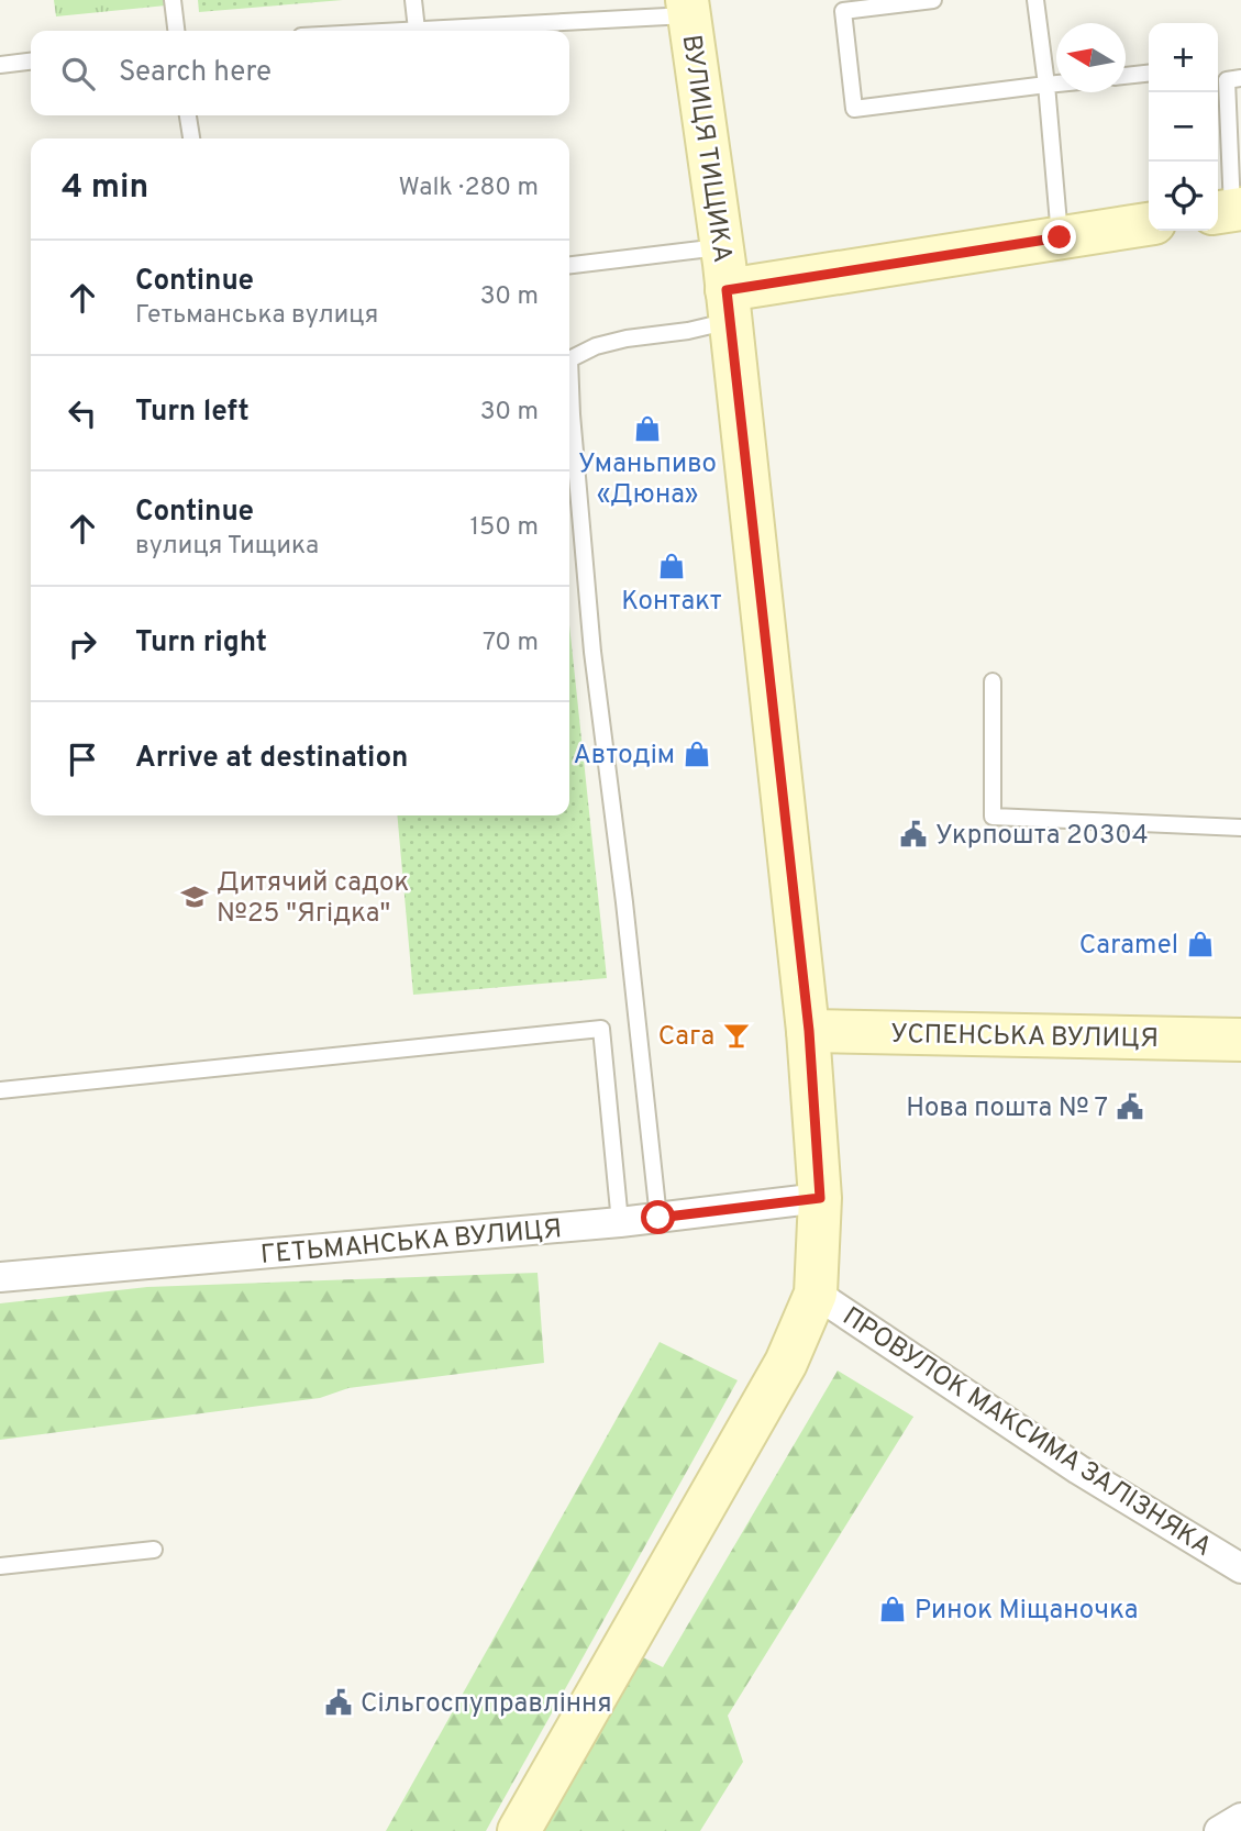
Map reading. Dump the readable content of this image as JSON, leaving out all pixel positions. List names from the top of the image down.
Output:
{
  "streets": {
    "main road": ["ВУЛИЦЯ ТИЩИКА", "УСПЕНСЬКА ВУЛИЦЯ"],
    "street": ["ГЕТЬМАНСЬКА ВУЛИЦЯ", "ПРОВУЛОК МАКСИМА ЗАЛІЗНЯКА"]
  },
  "crossings": [
    ["ВУЛИЦЯ ТИЩИКА", "УСПЕНСЬКА ВУЛИЦЯ"],
    ["ВУЛИЦЯ ТИЩИКА", "ГЕТЬМАНСЬКА ВУЛИЦЯ"],
    ["ВУЛИЦЯ ТИЩИКА", "ПРОВУЛОК МАКСИМА ЗАЛІЗНЯКА"]
  ],
  "places": {
    "shop": [
      "Уманьпиво «Дюна»",
      "Контакт",
      "Автодім",
      "Caramel",
      "Ринок Міщаночка"
    ],
    "public building": ["Укрпошта 20304", "Нова пошта № 7", "Сільгоспуправління"],
    "school or university": ["Дитячий садок №25 \"Ягідка\""],
    "bar": ["Сага"]
  },
  "north": "left",
  "page": {
    "map_buttons": ["+", "−"],
    "search": "Search here",
    "heading": ["4 min", "Walk · 280 m"],
    "list": [
      ["Continue", "Гетьманська вулиця", "30 m"],
      ["Turn left", "30 m"],
      ["Continue", "вулиця Тищика", "150 m"],
      ["Turn right", "70 m"],
      "Arrive at destination"
    ]
  }
}
